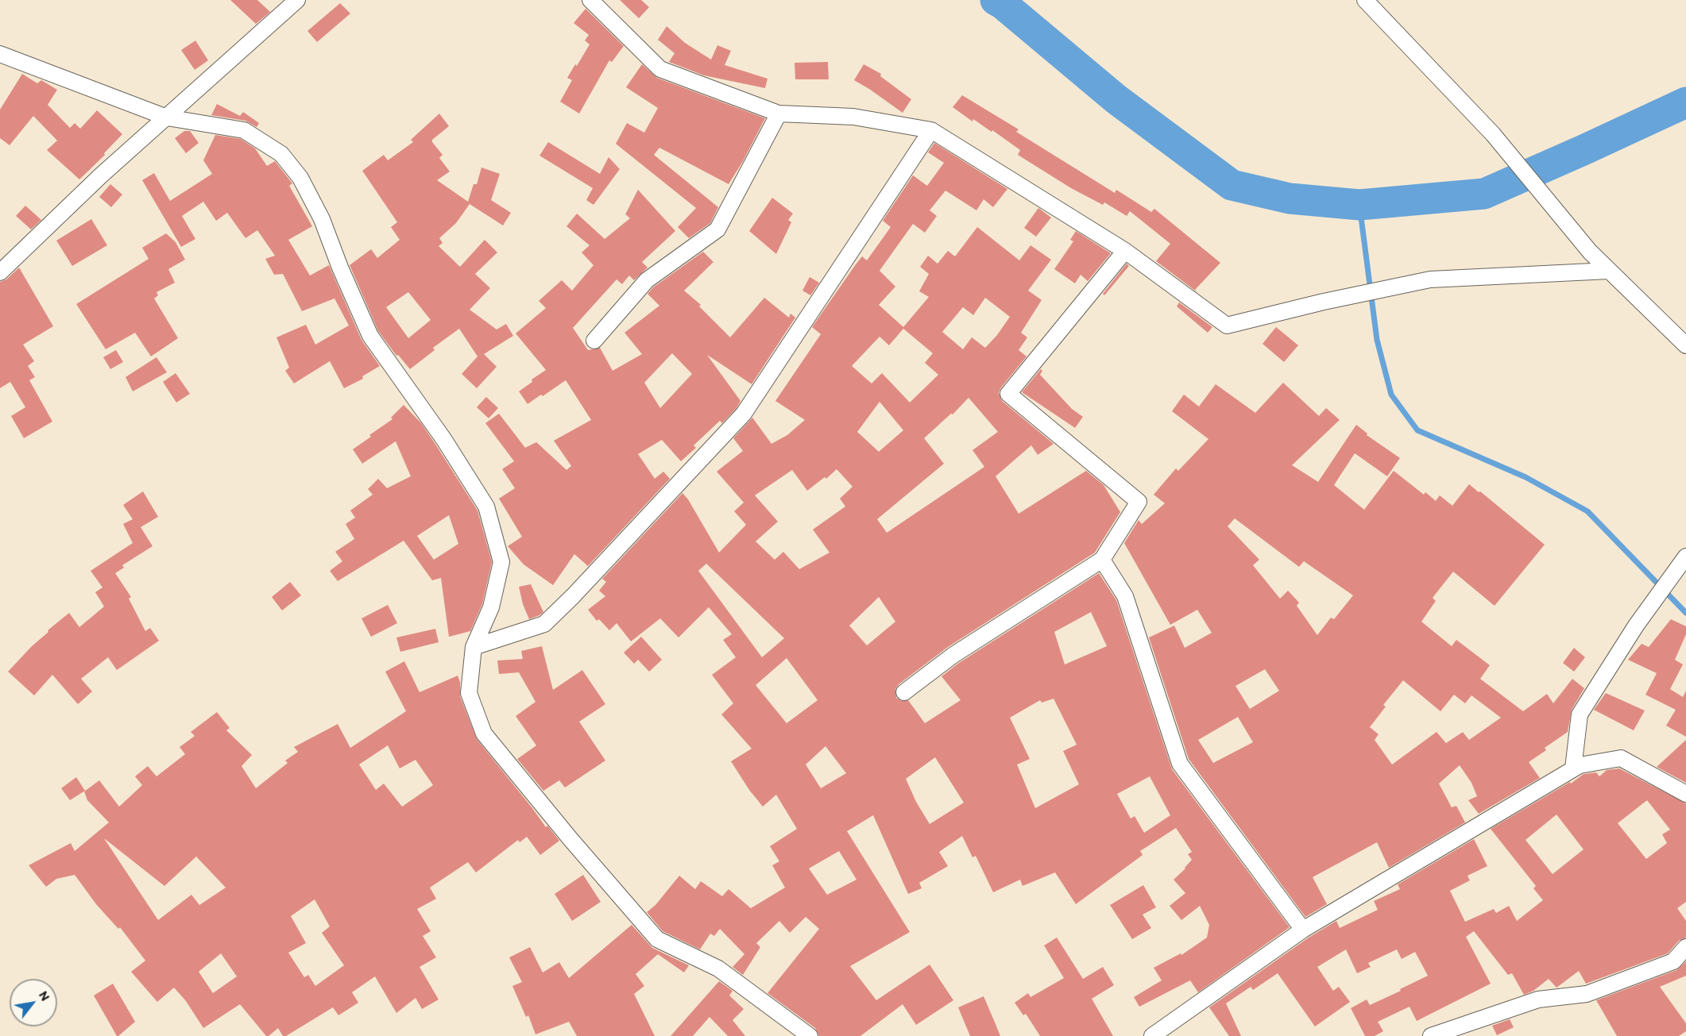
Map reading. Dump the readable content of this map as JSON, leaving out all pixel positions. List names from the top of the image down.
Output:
{
  "north": "top right"
}
